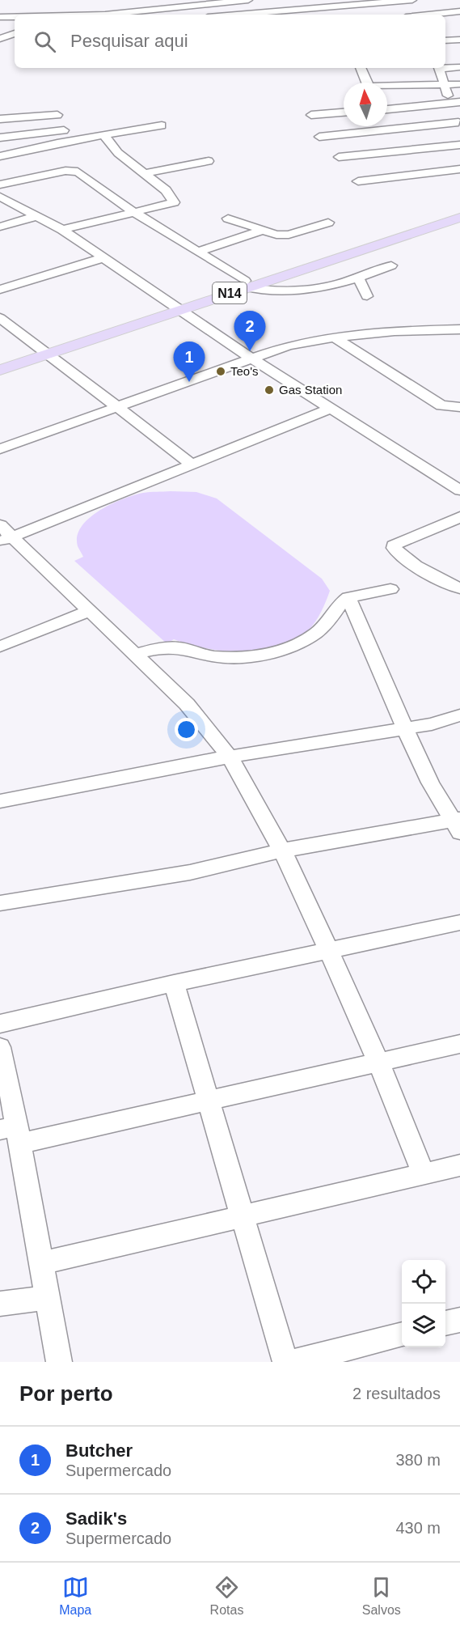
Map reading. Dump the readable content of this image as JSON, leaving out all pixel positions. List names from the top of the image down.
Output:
{
  "streets": {
    "main road": ["N14"]
  },
  "places": ["Teo's", "Gas Station"],
  "north": "top",
  "page": {
    "search": "Pesquisar aqui",
    "pins": ["2", "1"],
    "heading": ["Por perto", "2 resultados"],
    "list": [
      {
        "mark": "1",
        "name": "Butcher",
        "note": "Supermercado",
        "value": "380 m"
      },
      {
        "mark": "2",
        "name": "Sadik's",
        "note": "Supermercado",
        "value": "430 m"
      }
    ],
    "nav": ["Mapa", "Rotas", "Salvos"]
  }
}
